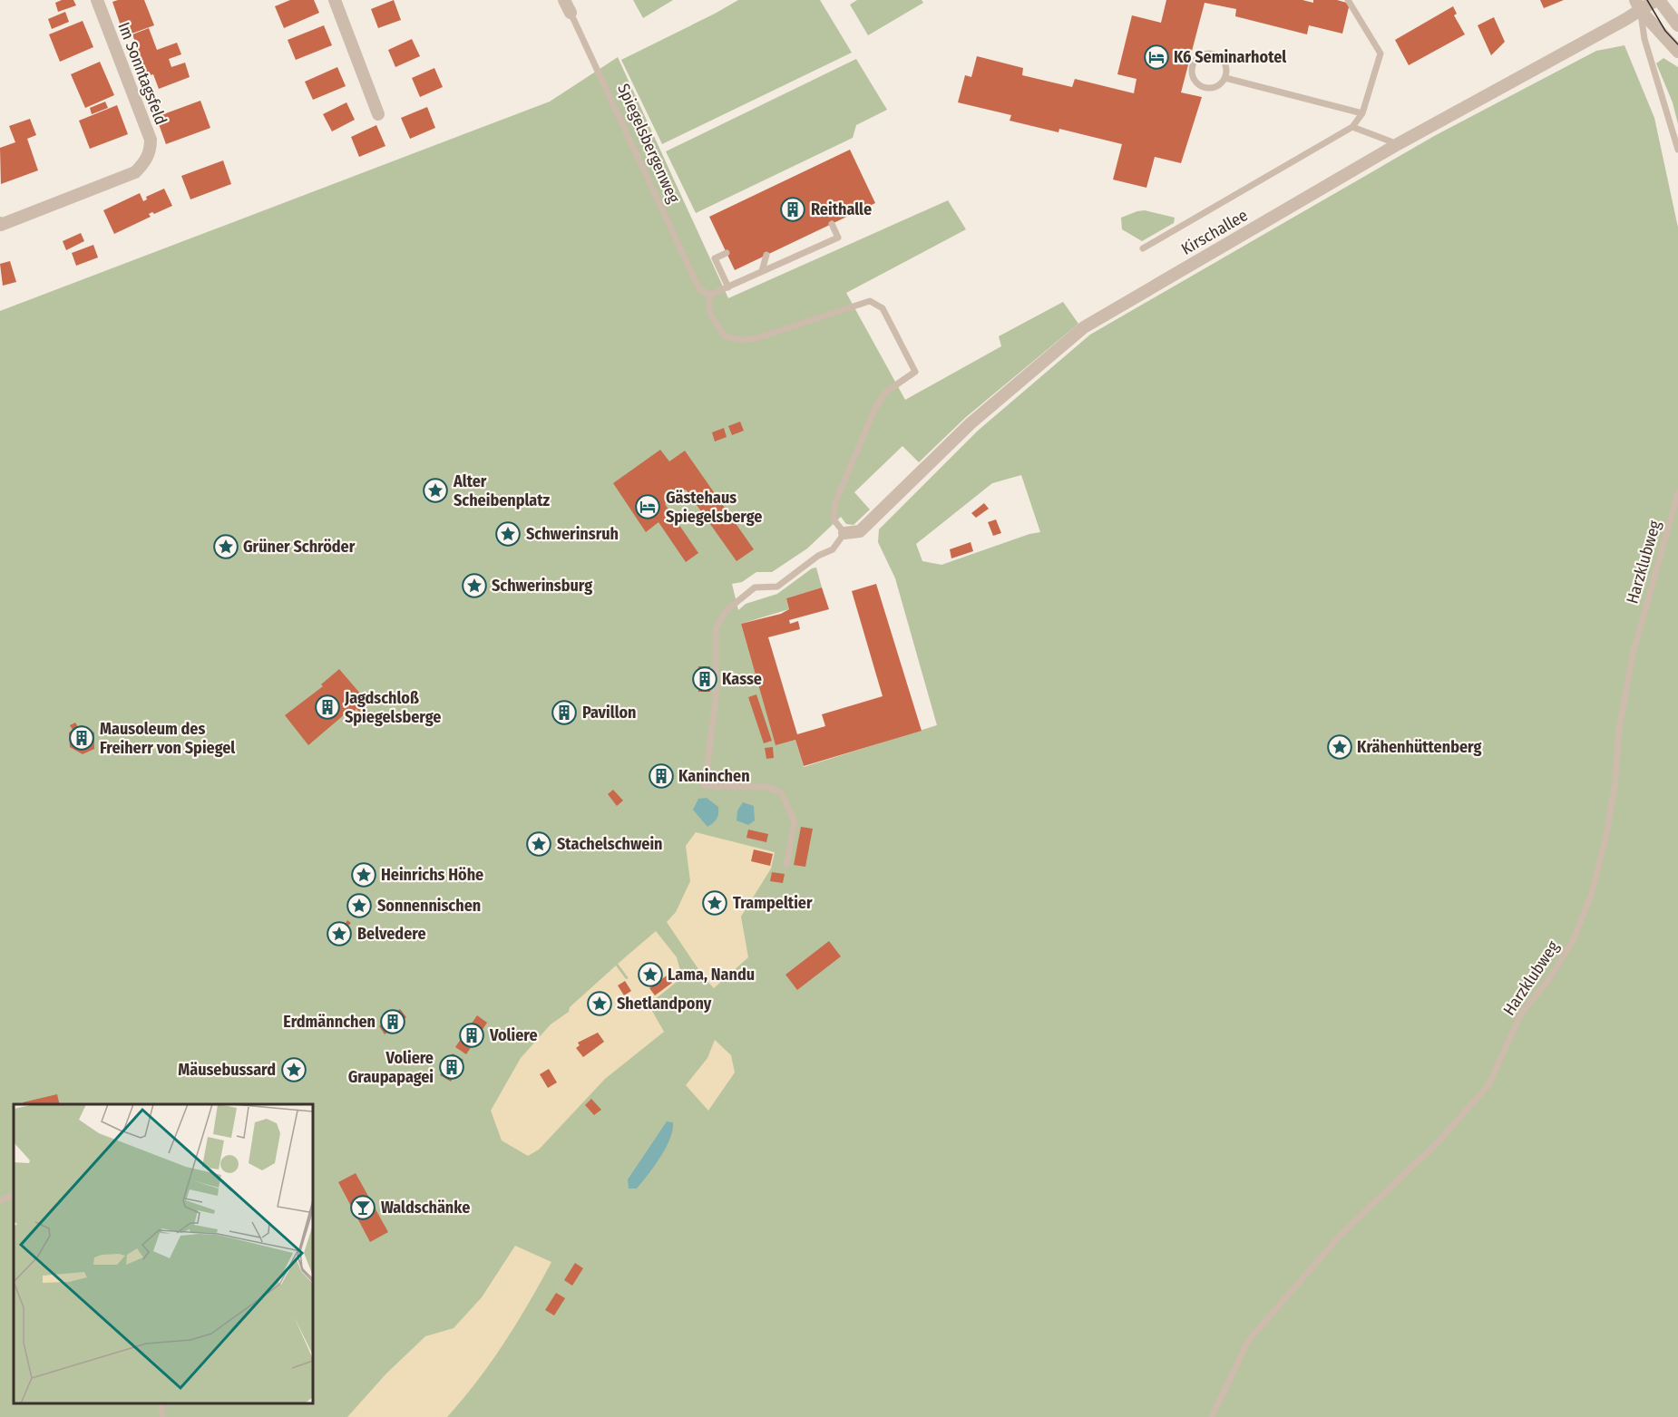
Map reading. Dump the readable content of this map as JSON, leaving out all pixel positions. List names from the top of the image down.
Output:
{
  "streets": {
    "street": ["Im Sonntagsfeld", "Spiegelsbergenweg", "Kirschallee"],
    "lane": ["Harzklubweg"]
  },
  "places": {
    "hotel": ["K6 Seminarhotel", "Gästehaus Spiegelsberge"],
    "building": [
      "Reithalle",
      "Kasse",
      "Jagdschloß Spiegelsberge",
      "Pavillon",
      "Mausoleum des Freiherr von Spiegel",
      "Kaninchen",
      "Erdmännchen",
      "Voliere",
      "Voliere Graupapagei"
    ],
    "place": [
      "Alter Scheibenplatz",
      "Schwerinsruh",
      "Grüner Schröder",
      "Schwerinsburg",
      "Krähenhüttenberg",
      "Stachelschwein",
      "Heinrichs Höhe",
      "Trampeltier",
      "Sonnennischen",
      "Belvedere",
      "Lama, Nandu",
      "Shetlandpony",
      "Mäusebussard"
    ],
    "bar": ["Waldschänke"]
  }
}
